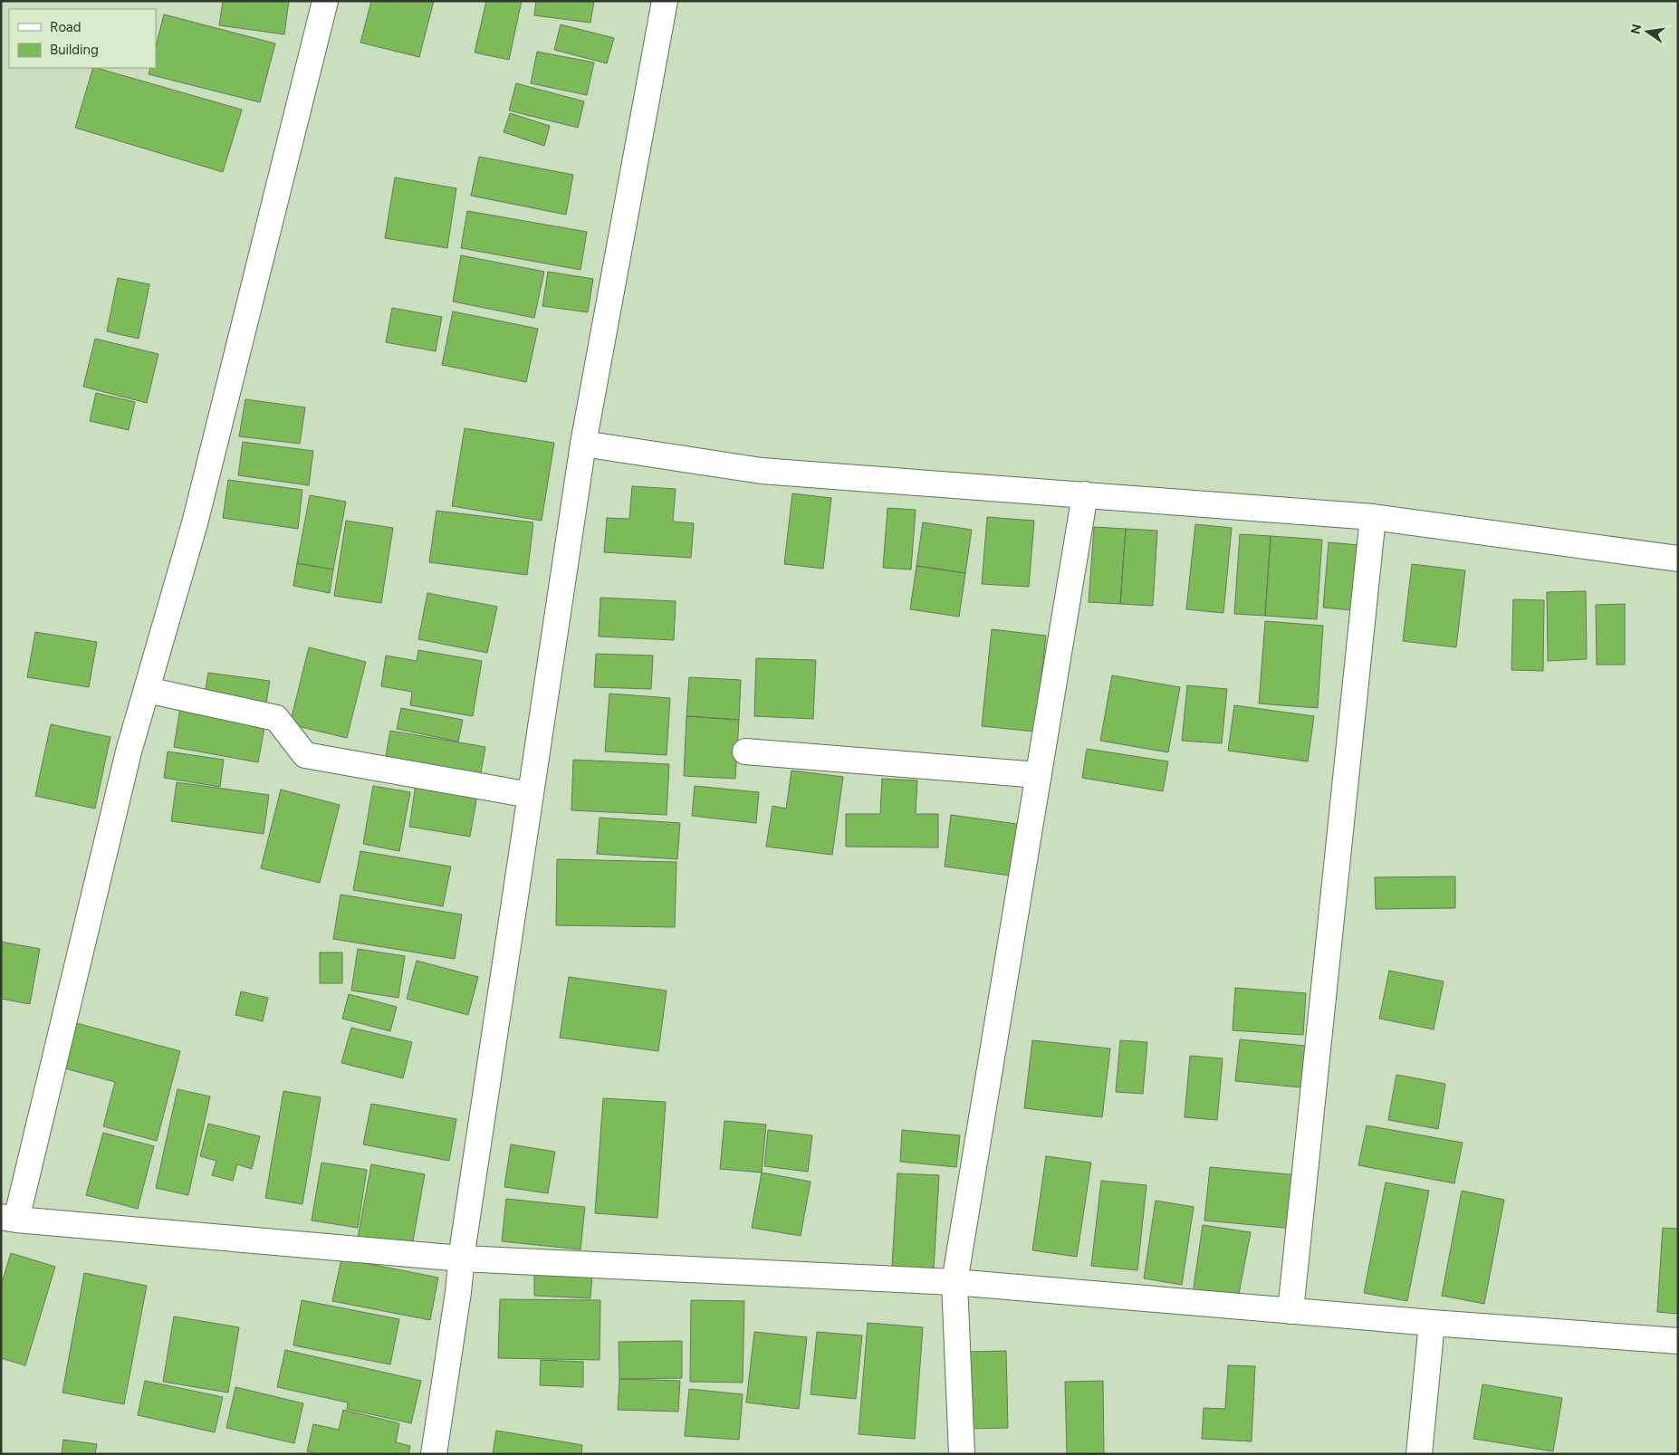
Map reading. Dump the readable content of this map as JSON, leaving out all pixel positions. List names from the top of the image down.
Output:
{
  "legend": ["Road", "Building"],
  "north": "left"
}
